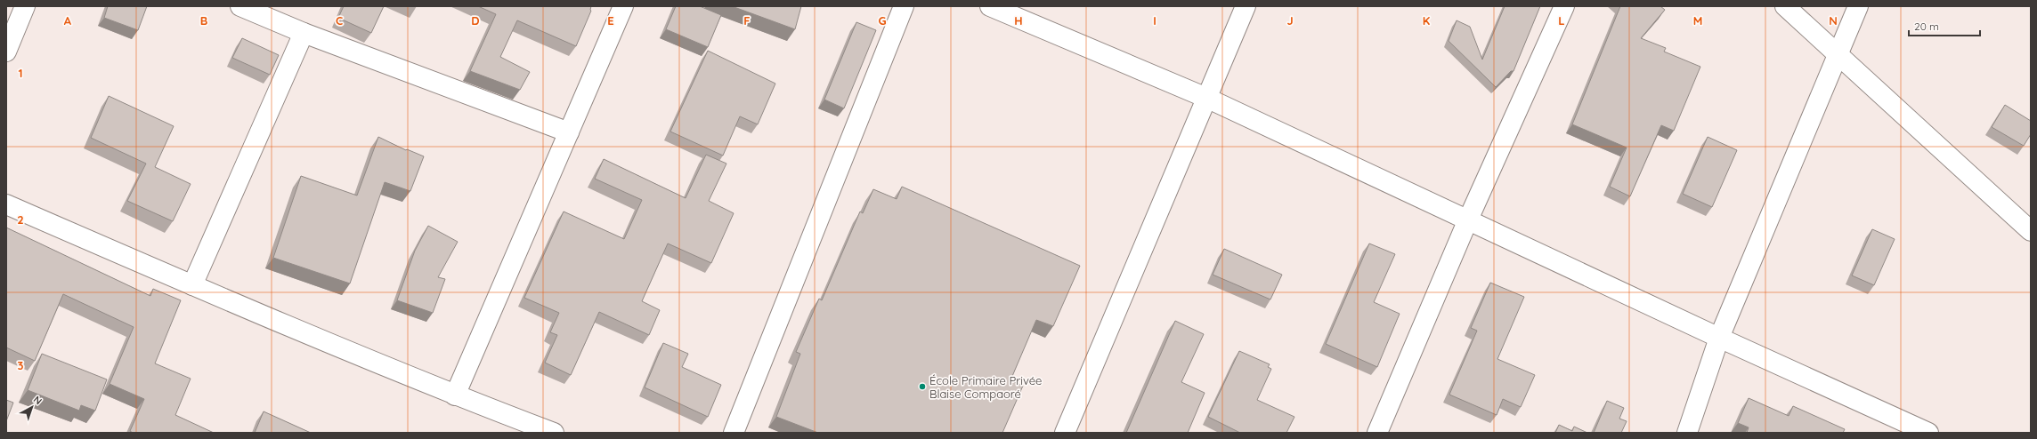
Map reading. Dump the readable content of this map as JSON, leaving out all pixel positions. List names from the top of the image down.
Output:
{
  "places": ["École Primaire Privée Blaise Compaoré"],
  "scale_bar": "20 m",
  "north": "top right",
  "grid": {
    "columns": [
      "A",
      "B",
      "C",
      "D",
      "E",
      "F",
      "G",
      "H",
      "I",
      "J",
      "K",
      "L",
      "M",
      "N"
    ],
    "rows": ["1", "2", "3"]
  }
}
